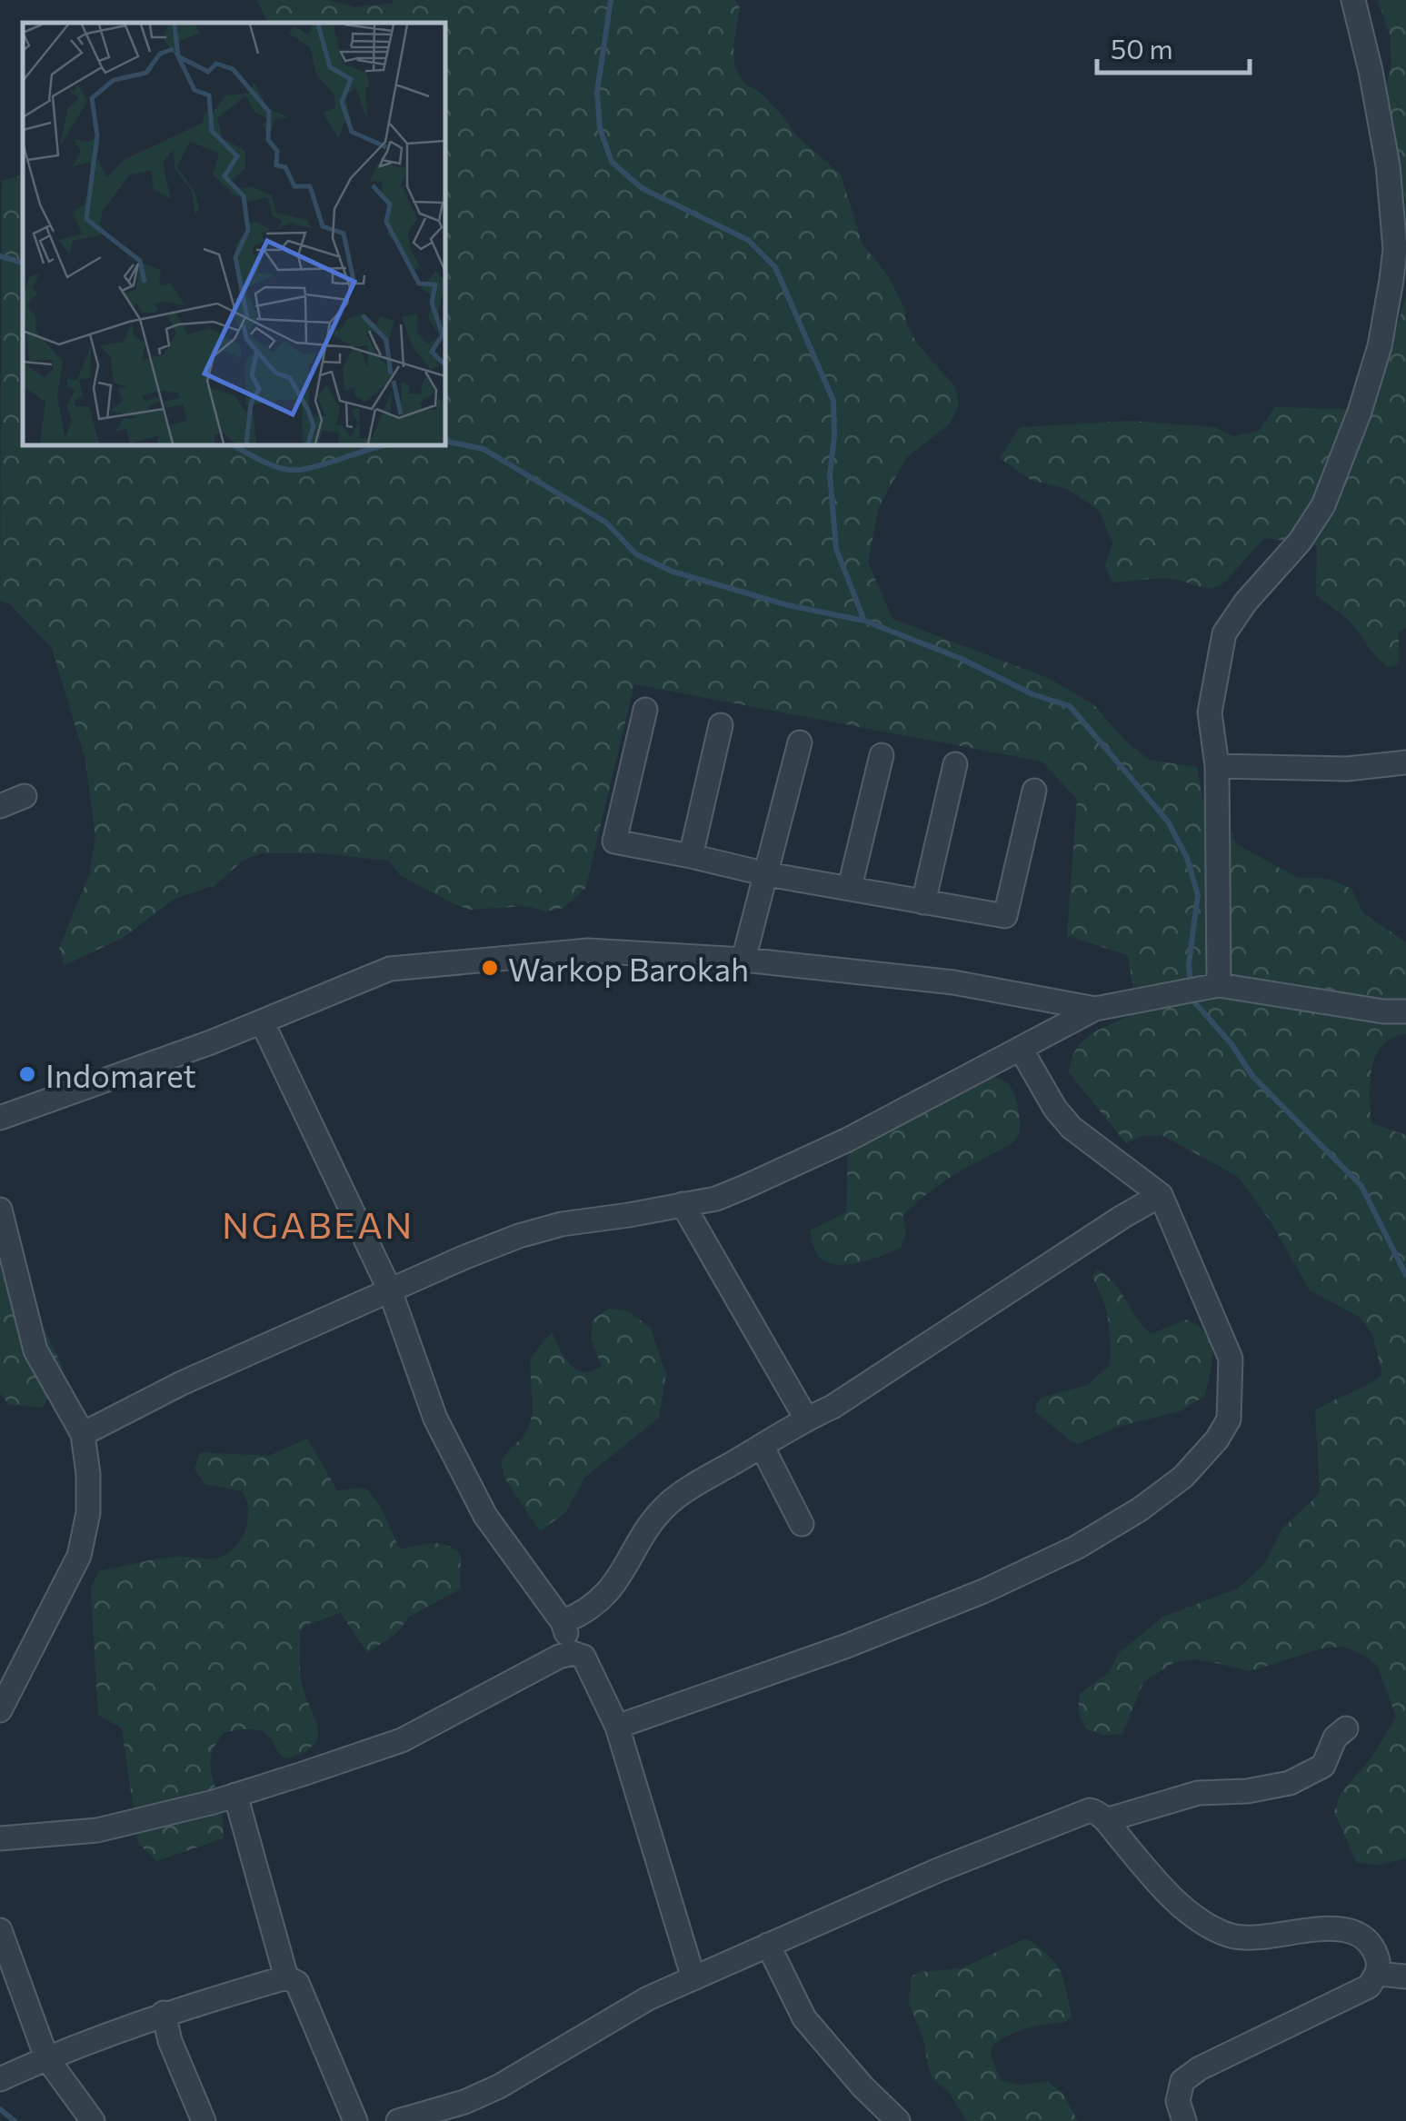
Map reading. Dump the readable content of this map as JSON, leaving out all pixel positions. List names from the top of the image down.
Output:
{
  "districts": ["NGABEAN"],
  "places": ["Warkop Barokah", "Indomaret"],
  "scale_bar": "50 m"
}
